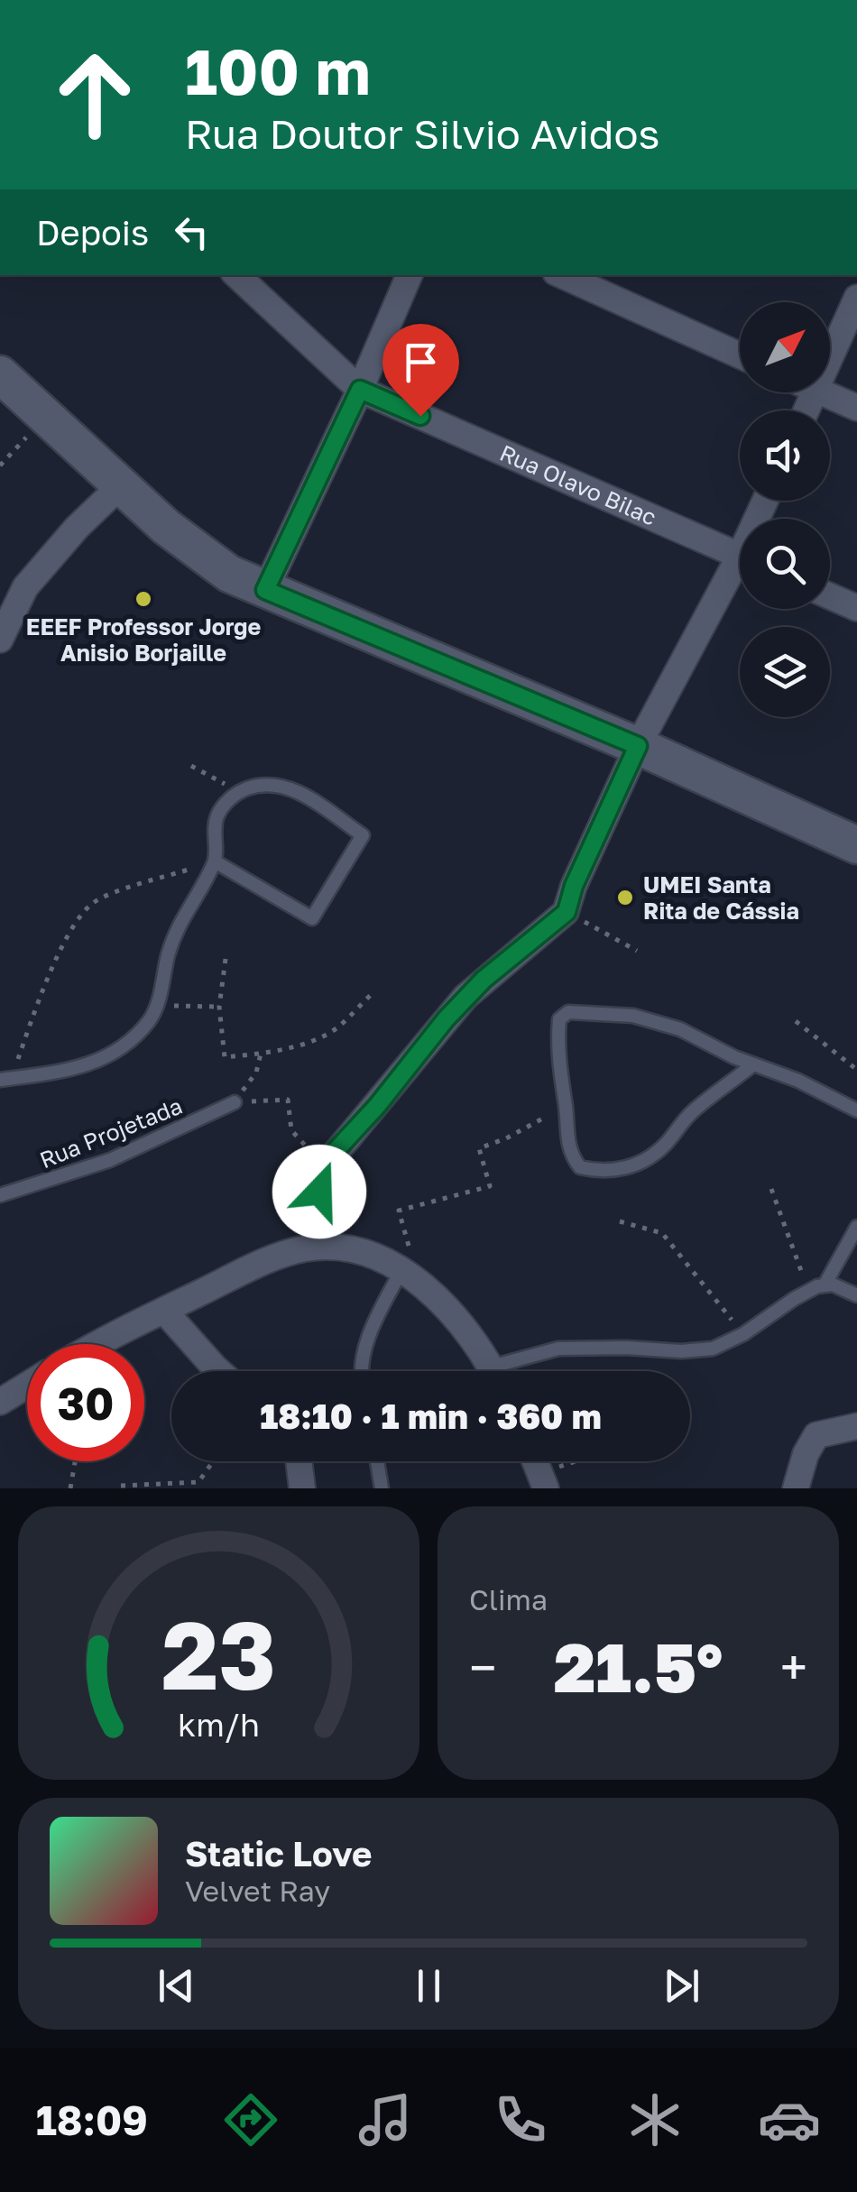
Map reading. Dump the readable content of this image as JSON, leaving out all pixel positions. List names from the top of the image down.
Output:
{
  "streets": {
    "street": ["Rua Olavo Bilac"],
    "lane": ["Rua Projetada"]
  },
  "places": ["EEEF Professor Jorge Anisio Borjaille", "UMEI Santa Rita de Cássia"],
  "north": "top right",
  "page": {
    "turn": ["100 m", "Rua Doutor Silvio Avidos"],
    "then": "Depois",
    "limit": "30",
    "trip": "18:10 · 1 min · 360 m",
    "tile": "Clima",
    "heat": ["−", "21.5°", "+"],
    "song": ["Static Love", "Velvet Ray"],
    "tabs": "18:09",
    "gauge": ["23", "km/h"]
  }
}
